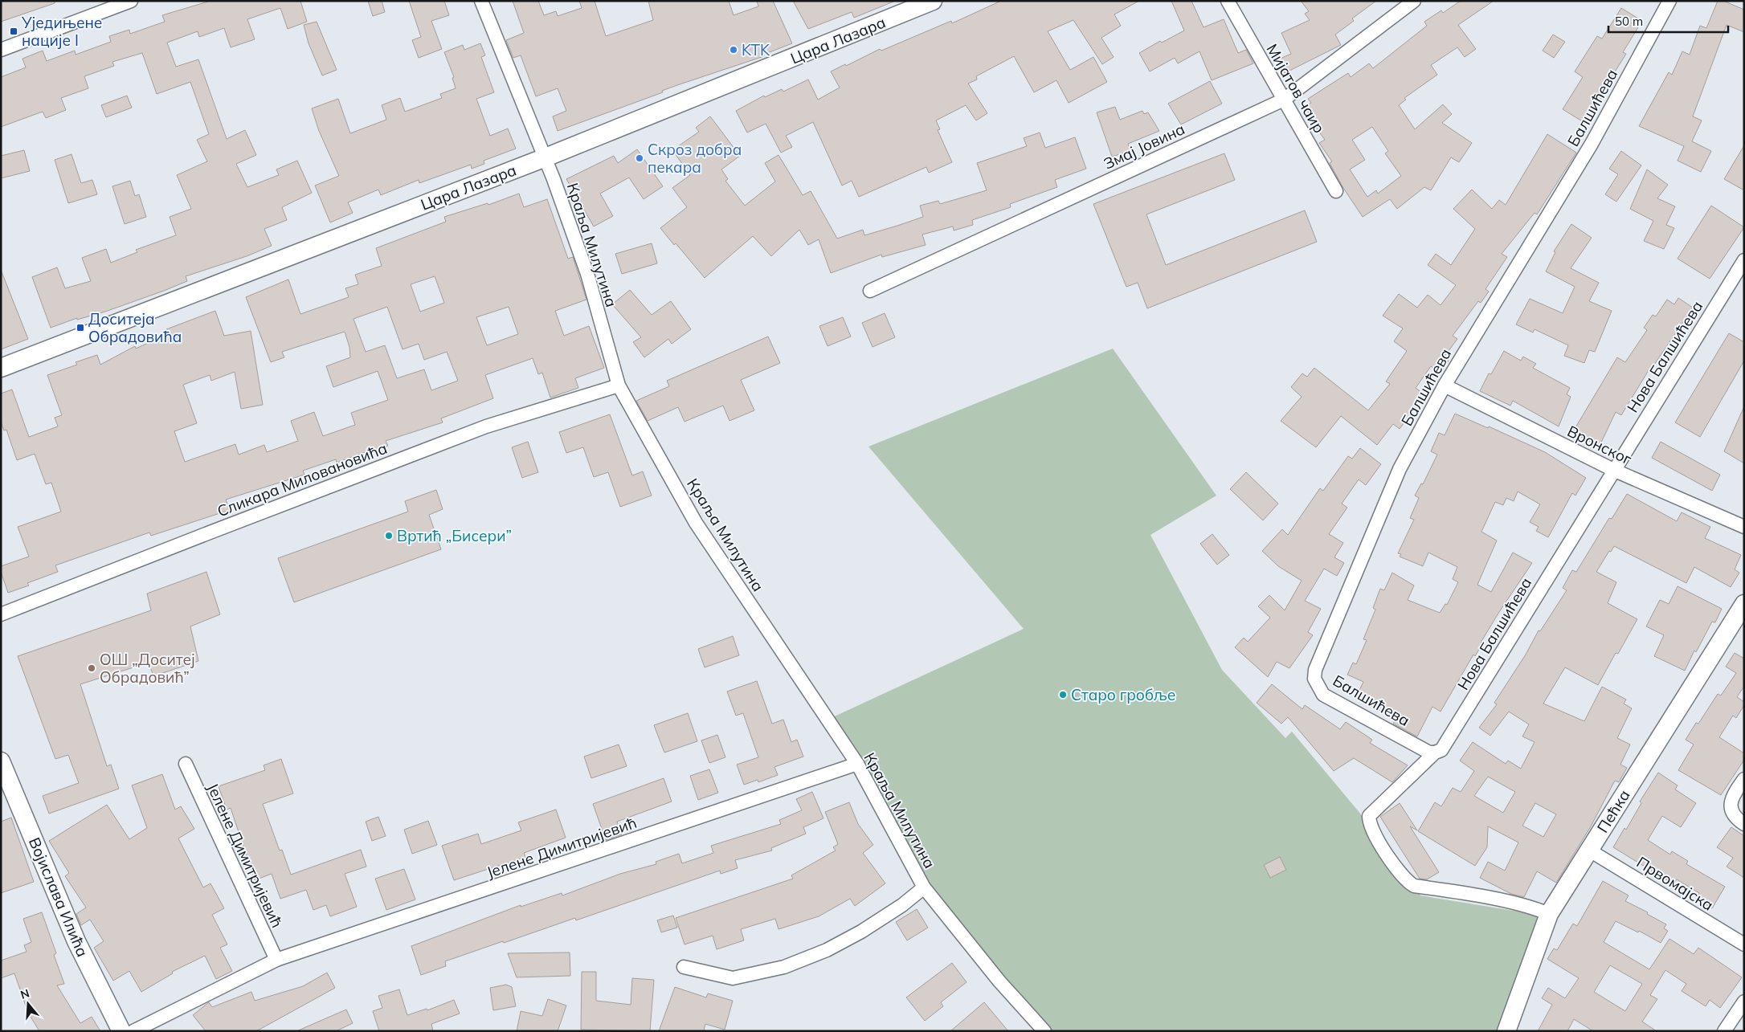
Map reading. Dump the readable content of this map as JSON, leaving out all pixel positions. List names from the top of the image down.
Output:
{
  "streets": {
    "main road": ["Цара Лазара", "Пећка", "Војислава Илића"],
    "street": [
      "Мијатов чаир",
      "Балшићева",
      "Змај Јовина",
      "Краља Милутина",
      "Нова Балшићева",
      "Вронског",
      "Сликара Миловановића",
      "Јелене Димитријевић",
      "Првомајска"
    ]
  },
  "crossings": [
    ["Цара Лазара", "Краља Милутина"],
    ["Мијатов чаир", "Змај Јовина"],
    ["Балшићева", "Нова Балшићева"],
    ["Балшићева", "Вронског"],
    ["Краља Милутина", "Сликара Миловановића"],
    ["Краља Милутина", "Јелене Димитријевић"],
    ["Нова Балшићева", "Вронског"],
    ["Нова Балшићева", "Пећка"],
    ["Пећка", "Првомајска"]
  ],
  "places": {
    "transit": ["Уједињене нације I", "Доситеја Обрадовића"],
    "other": [
      "KTK",
      "Скроз добра пекара",
      "Вртић „Бисери”",
      "ОШ „Доситеј Обрадовић”",
      "Старо гробље"
    ]
  },
  "scale_bar": "50 m",
  "north": "top"
}
